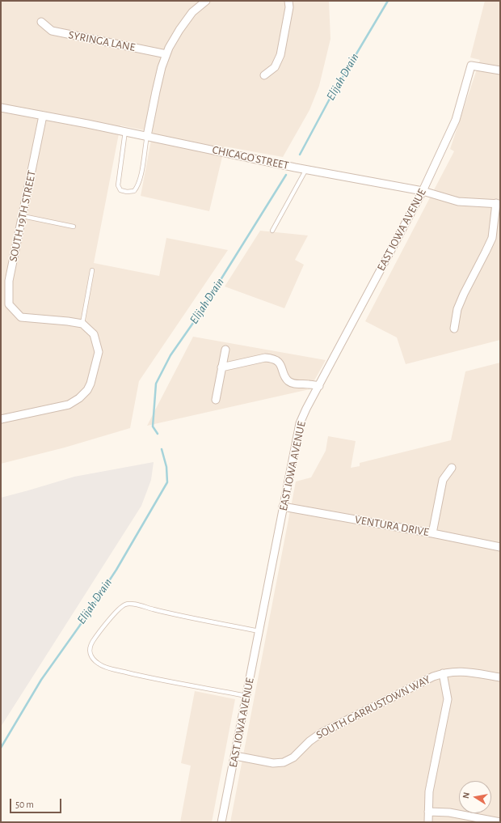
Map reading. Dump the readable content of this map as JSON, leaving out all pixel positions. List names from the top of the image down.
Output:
{
  "streets": {
    "street": [
      "SYRINGA LANE",
      "CHICAGO STREET",
      "SOUTH 19TH STREET",
      "EAST IOWA AVENUE",
      "VENTURA DRIVE",
      "SOUTH GARRUSTOWN WAY"
    ]
  },
  "crossings": [
    ["CHICAGO STREET", "SOUTH 19TH STREET"],
    ["CHICAGO STREET", "EAST IOWA AVENUE"],
    ["EAST IOWA AVENUE", "VENTURA DRIVE"],
    ["EAST IOWA AVENUE", "SOUTH GARRUSTOWN WAY"]
  ],
  "water": ["Elijah Drain"],
  "scale_bar": "50 m",
  "north": "left"
}
